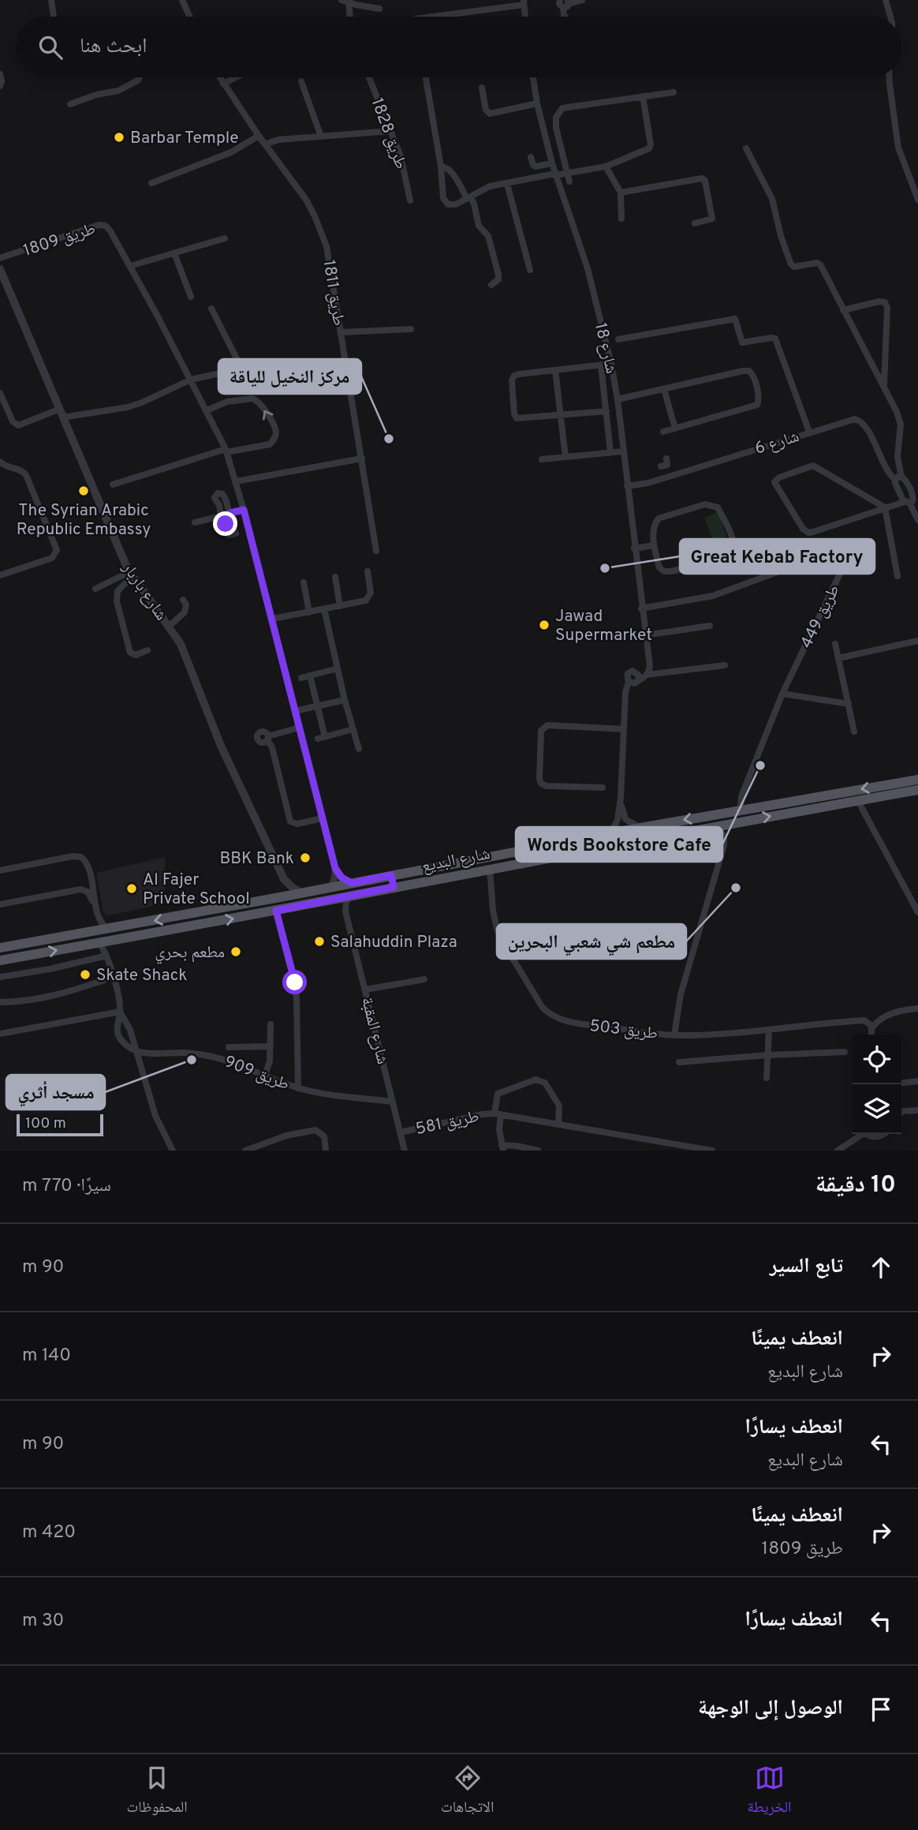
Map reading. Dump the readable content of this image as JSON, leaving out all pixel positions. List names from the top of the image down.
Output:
{
  "streets": {
    "main road": ["شارع البديع"],
    "street": [
      "طريق 1828",
      "طريق 1809",
      "طريق 1811",
      "شارع 18",
      "شارع 6",
      "شارع باربار",
      "طريق 449",
      "طريق 503",
      "شارع المقبة",
      "طريق 909",
      "طريق 581"
    ]
  },
  "crossings": [
    ["طريق 1809", "شارع البديع"],
    ["شارع 18", "شارع 6"],
    ["شارع 18", "طريق 449"],
    ["شارع باربار", "شارع البديع"],
    ["طريق 449", "شارع البديع"],
    ["شارع البديع", "طريق 503"],
    ["شارع المقبة", "طريق 909"],
    ["شارع المقبة", "طريق 581"]
  ],
  "places": [
    "Barbar Temple",
    "مركز النخيل للياقة",
    "The Syrian Arabic Republic Embassy",
    "Great Kebab Factory",
    "Jawad Supermarket",
    "Words Bookstore Cafe",
    "BBK Bank",
    "مطعم شي شعبي البحرين",
    "Al Fajer Private School",
    "Salahuddin Plaza",
    "مطعم بحري",
    "Skate Shack",
    "مسجد أثري"
  ],
  "scale_bar": "100 m",
  "page": {
    "search": "ابحث هنا",
    "scale": "100 m",
    "heading": ["10 دقيقة", "سيرًا · 770 m"],
    "list": [
      ["تابع السير", "90 m"],
      ["انعطف يمينًا", "شارع البديع", "140 m"],
      ["انعطف يسارًا", "شارع البديع", "90 m"],
      ["انعطف يمينًا", "طريق 1809", "420 m"],
      ["انعطف يسارًا", "30 m"],
      "الوصول إلى الوجهة"
    ],
    "nav": ["الخريطة", "الاتجاهات", "المحفوظات"]
  }
}
